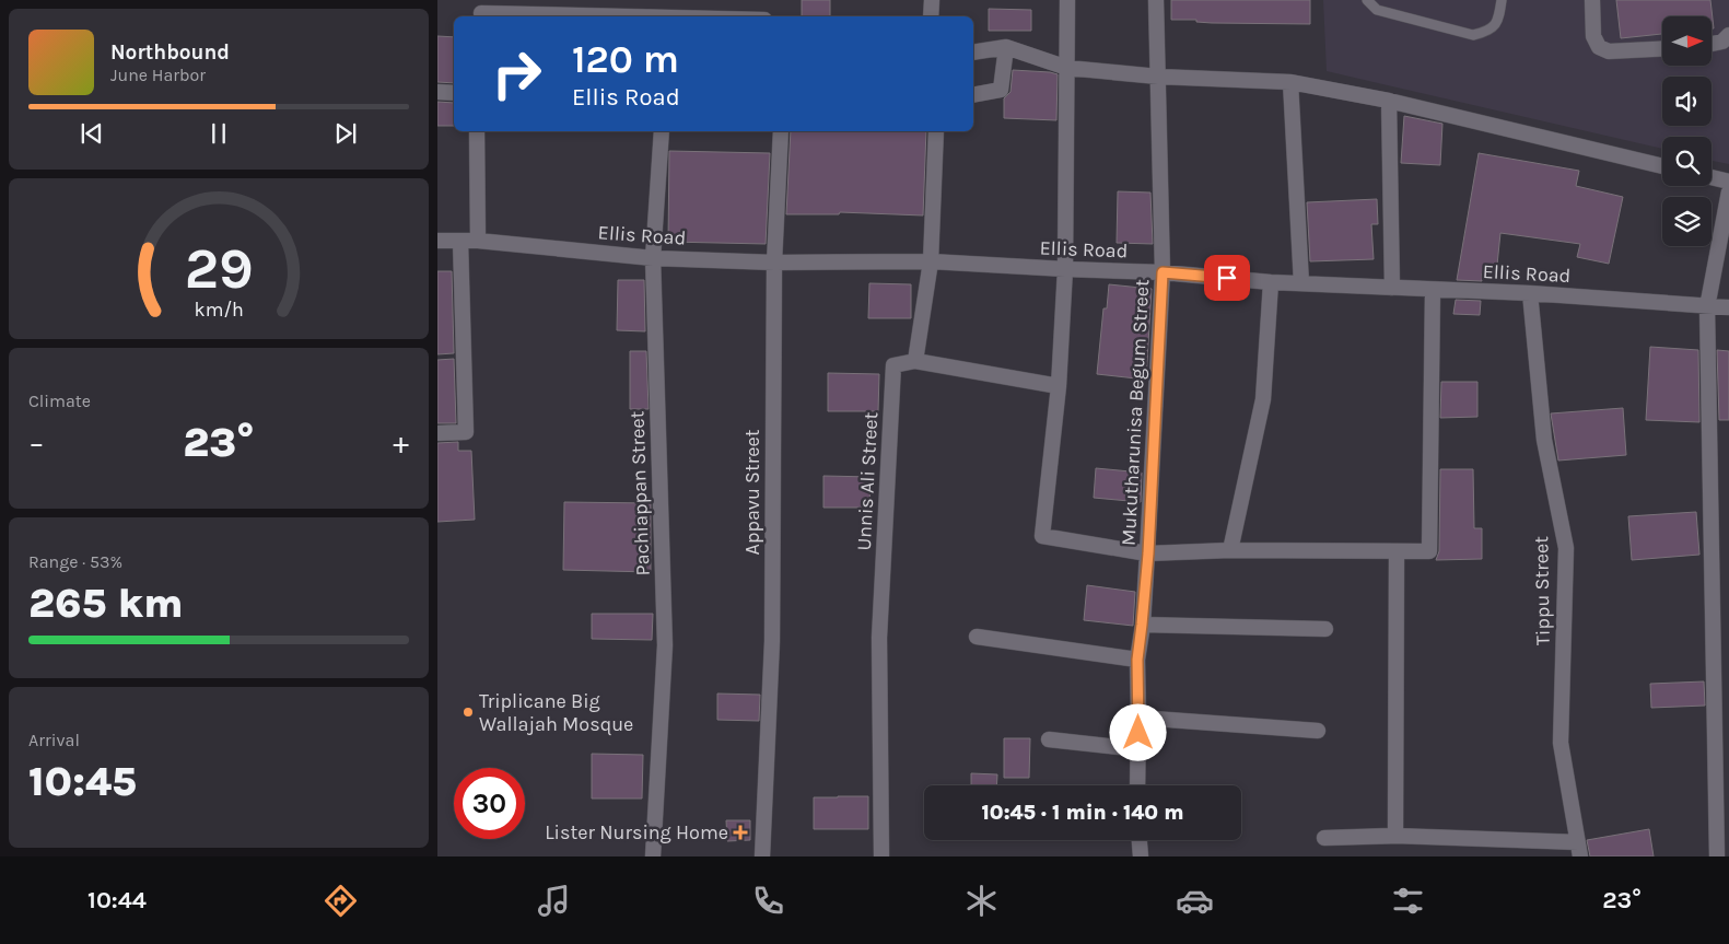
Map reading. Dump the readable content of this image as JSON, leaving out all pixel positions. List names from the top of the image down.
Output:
{
  "streets": {
    "street": [
      "Ellis Road",
      "Mukutharunisa Begum Street",
      "Unnis Ali Street",
      "Appavu Street",
      "Pachiappan Street",
      "Tippu Street"
    ]
  },
  "crossings": [
    ["Ellis Road", "Mukutharunisa Begum Street"],
    ["Ellis Road", "Appavu Street"],
    ["Ellis Road", "Pachiappan Street"],
    ["Ellis Road", "Tippu Street"]
  ],
  "places": {
    "other": ["Triplicane Big Wallajah Mosque"],
    "health": ["Lister Nursing Home"]
  },
  "north": "right",
  "page": {
    "turn": ["120 m", "Ellis Road"],
    "song": ["Northbound", "June Harbor"],
    "tile": [
      "Climate",
      ["Range · 53%", "265 km"],
      ["Arrival", "10:45"]
    ],
    "heat": ["−", "23°", "+"],
    "limit": "30",
    "trip": "10:45 · 1 min · 140 m",
    "tabs": ["10:44", "23°"],
    "gauge": ["29", "km/h"]
  }
}
